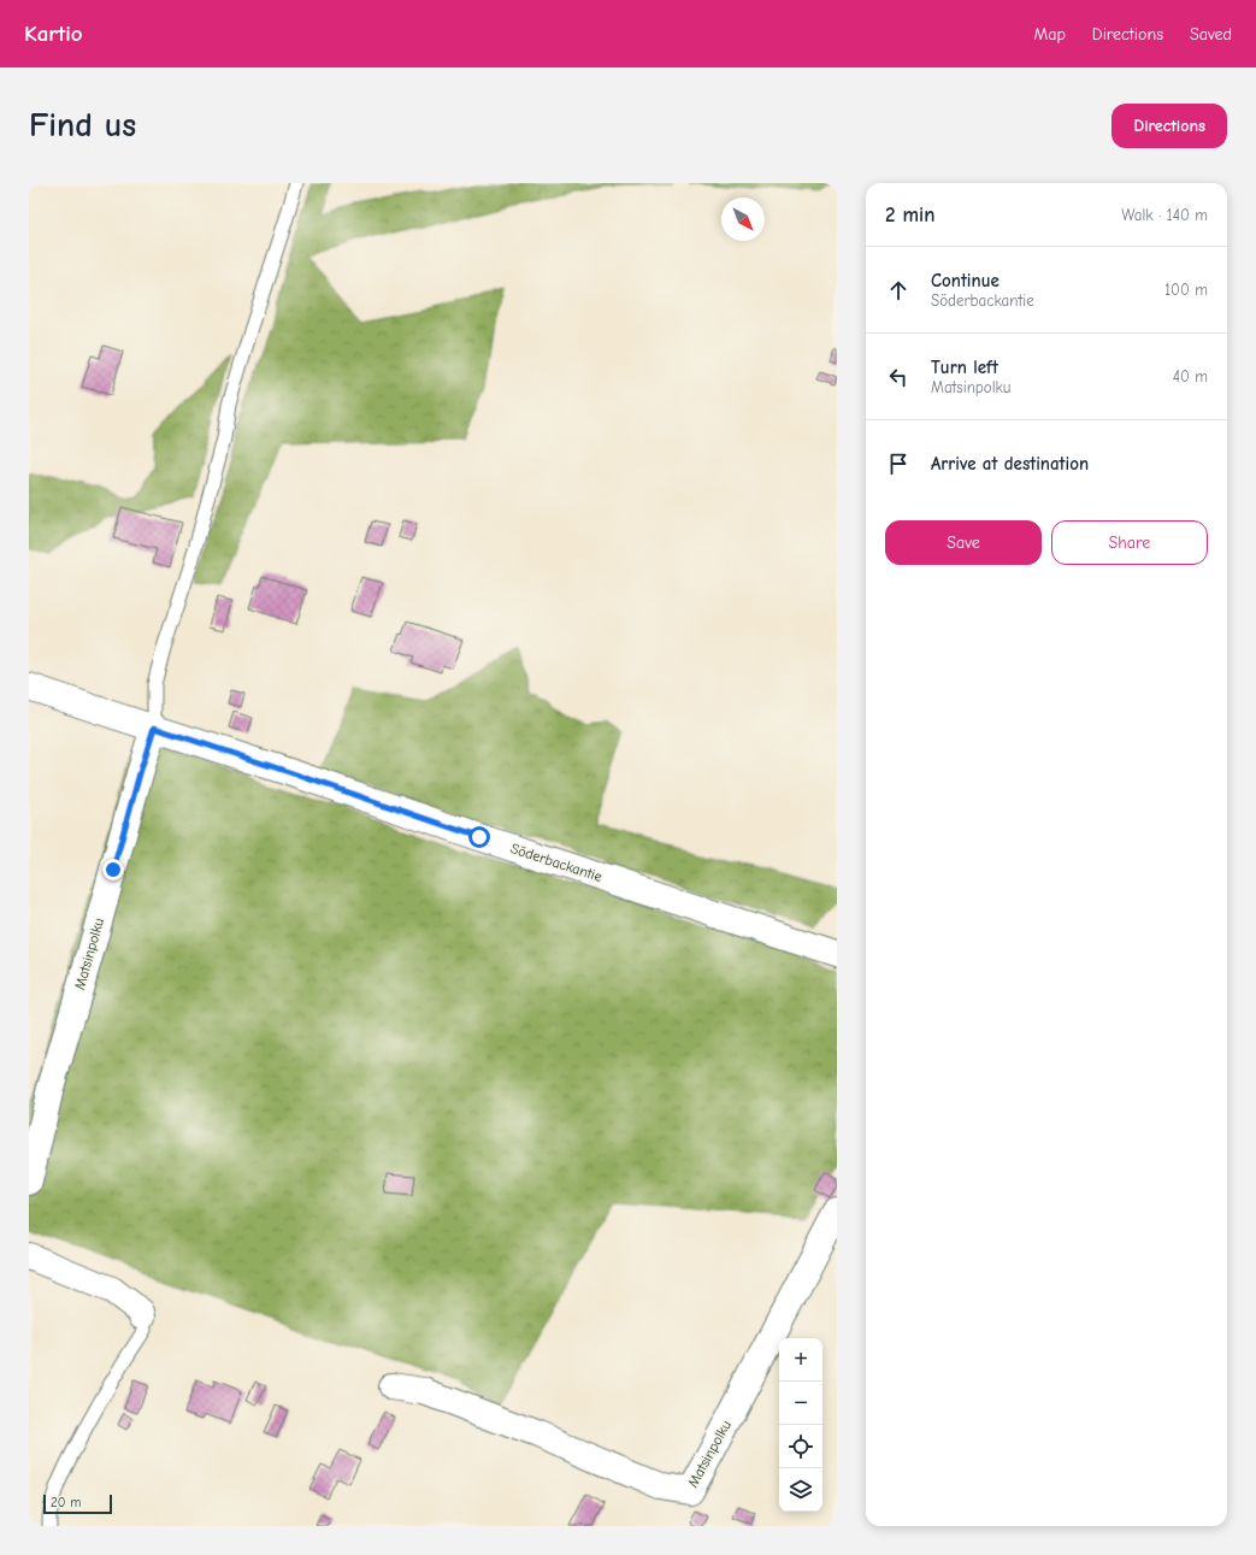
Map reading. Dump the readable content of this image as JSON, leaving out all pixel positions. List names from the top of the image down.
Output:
{
  "streets": {
    "street": ["Söderbackantie", "Matsinpolku"]
  },
  "crossings": [
    ["Söderbackantie", "Matsinpolku"]
  ],
  "scale_bar": "20 m",
  "north": "bottom right",
  "page": {
    "header": "Kartio",
    "nav": ["Map", "Directions", "Saved"],
    "buttons": [
      "Directions",
      ["Save", "Share"]
    ],
    "title": "Find us",
    "heading": ["2 min", "Walk · 140 m"],
    "list": [
      ["Continue", "Söderbackantie", "100 m"],
      ["Turn left", "Matsinpolku", "40 m"],
      "Arrive at destination"
    ],
    "map_buttons": ["+", "−"],
    "scale": "20 m"
  }
}
